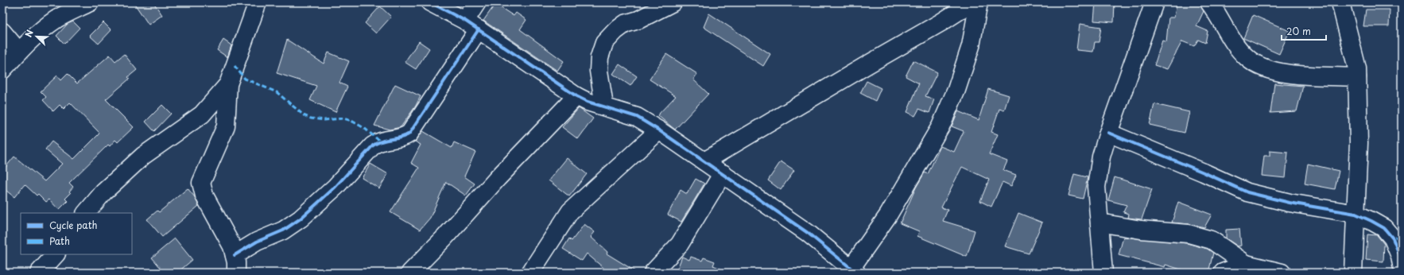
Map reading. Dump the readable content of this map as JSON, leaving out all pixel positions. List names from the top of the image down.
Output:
{
  "legend": ["Cycle path", "Path"],
  "scale_bar": "20 m",
  "north": "top left"
}
